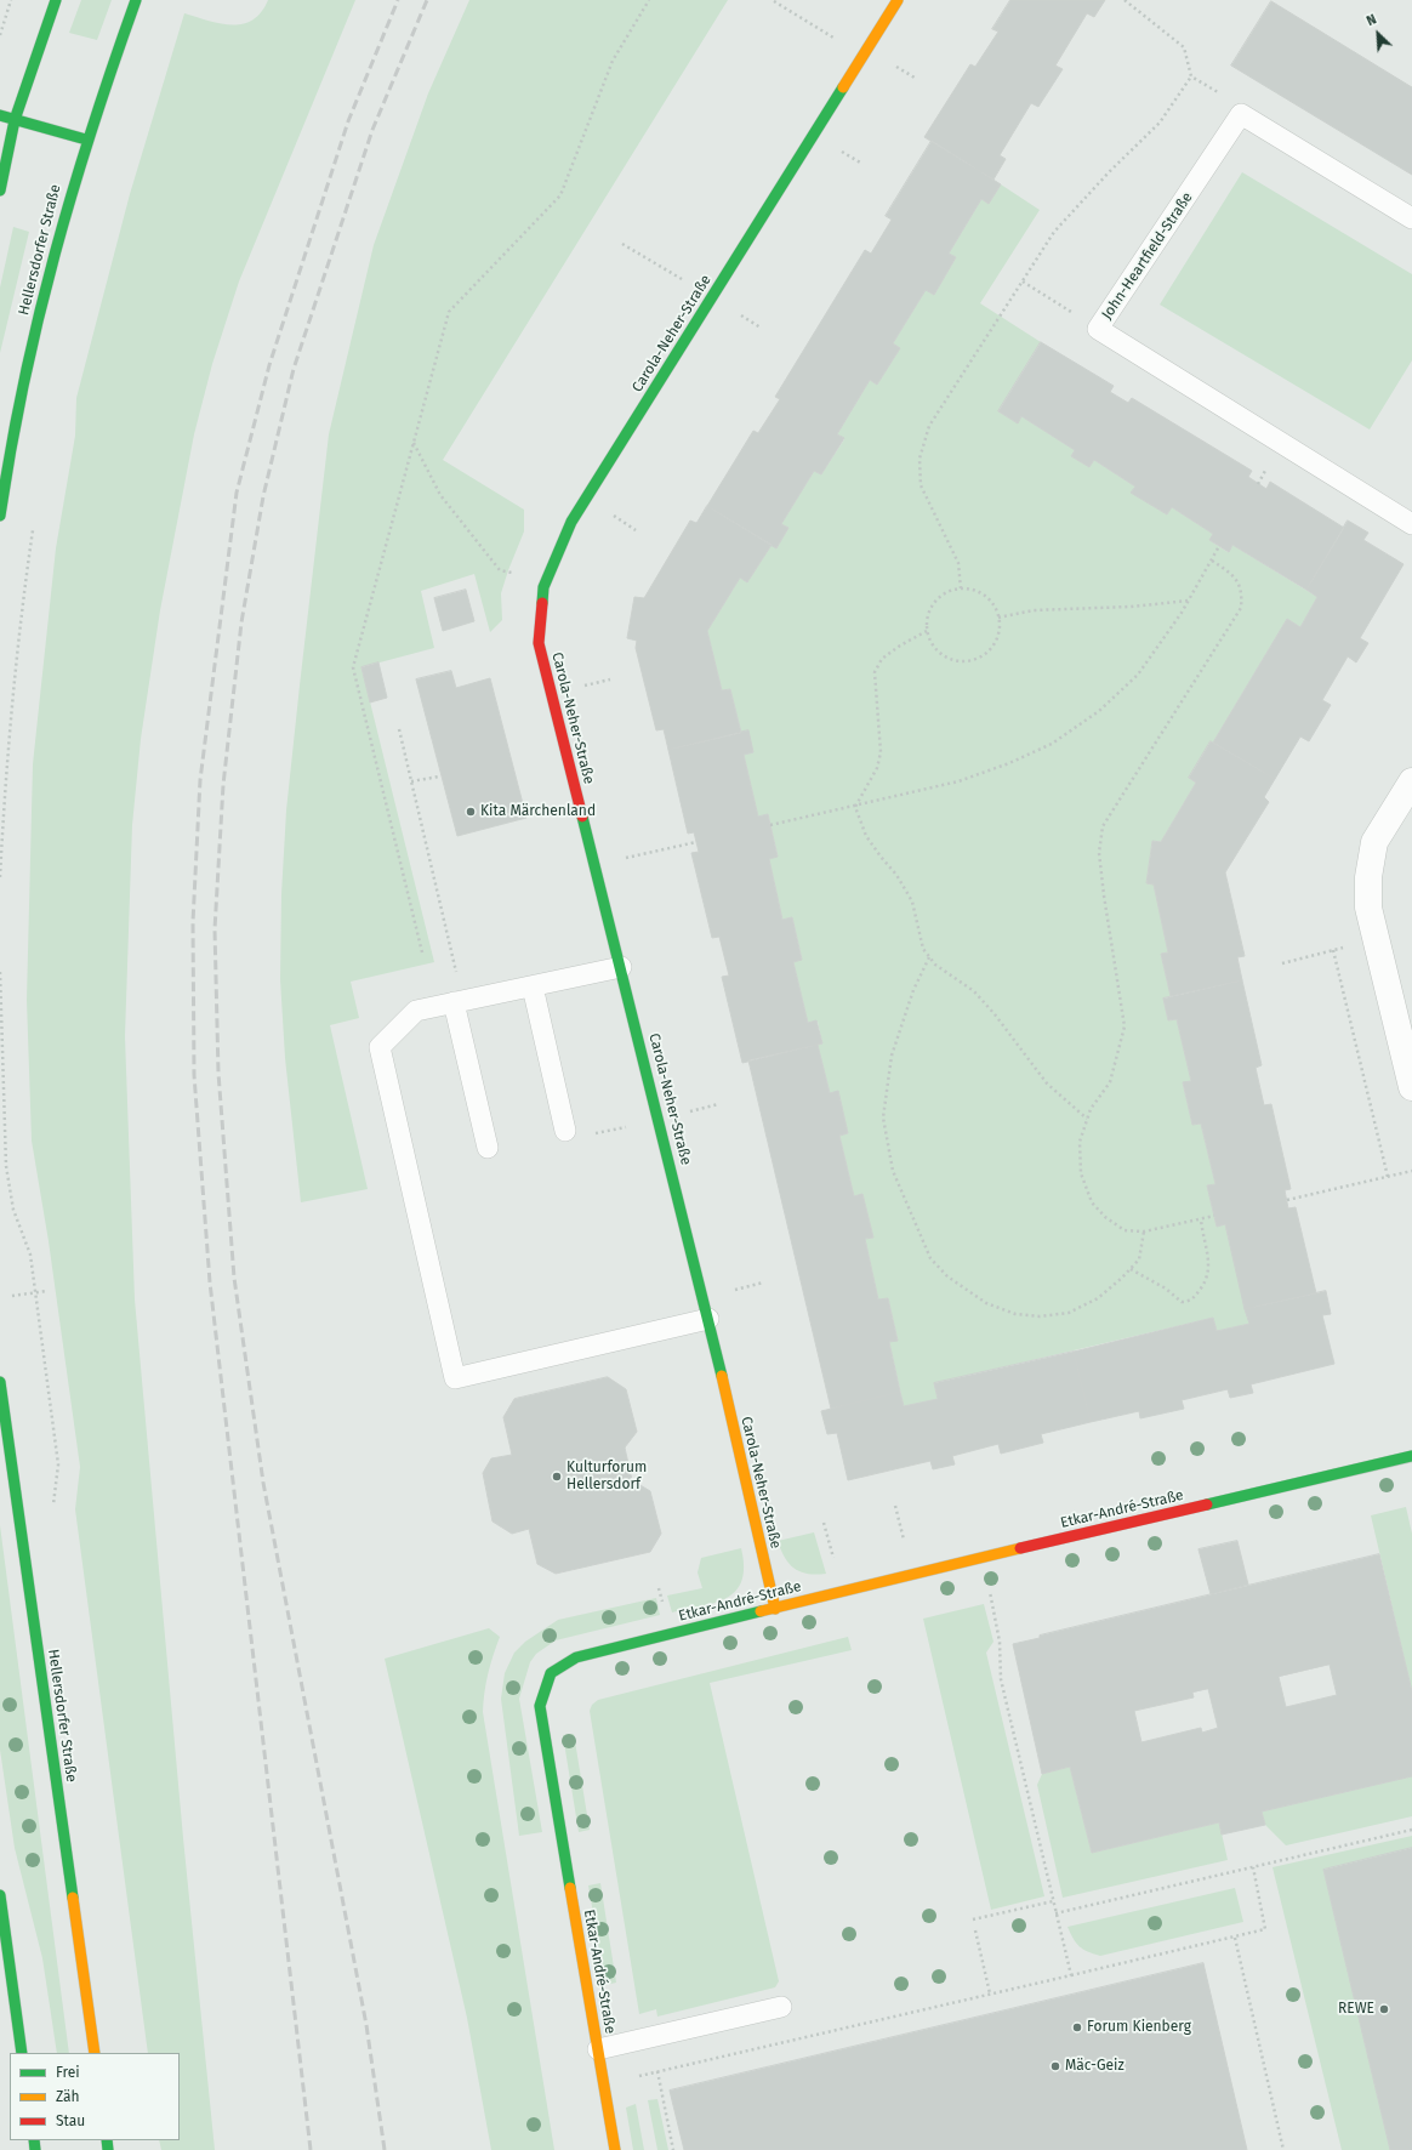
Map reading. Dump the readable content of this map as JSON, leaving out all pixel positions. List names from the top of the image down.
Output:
{
  "streets": {
    "street": ["Hellersdorfer Straße", "Carola-Neher-Straße", "Etkar-André-Straße"],
    "lane": ["John-Heartfield-Straße"]
  },
  "crossings": [
    ["Carola-Neher-Straße", "Etkar-André-Straße"]
  ],
  "places": [
    "Kita Märchenland",
    "Kulturforum Hellersdorf",
    "REWE",
    "Forum Kienberg",
    "Mäc-Geiz"
  ],
  "legend": ["Frei", "Zäh", "Stau"],
  "north": "top left"
}
